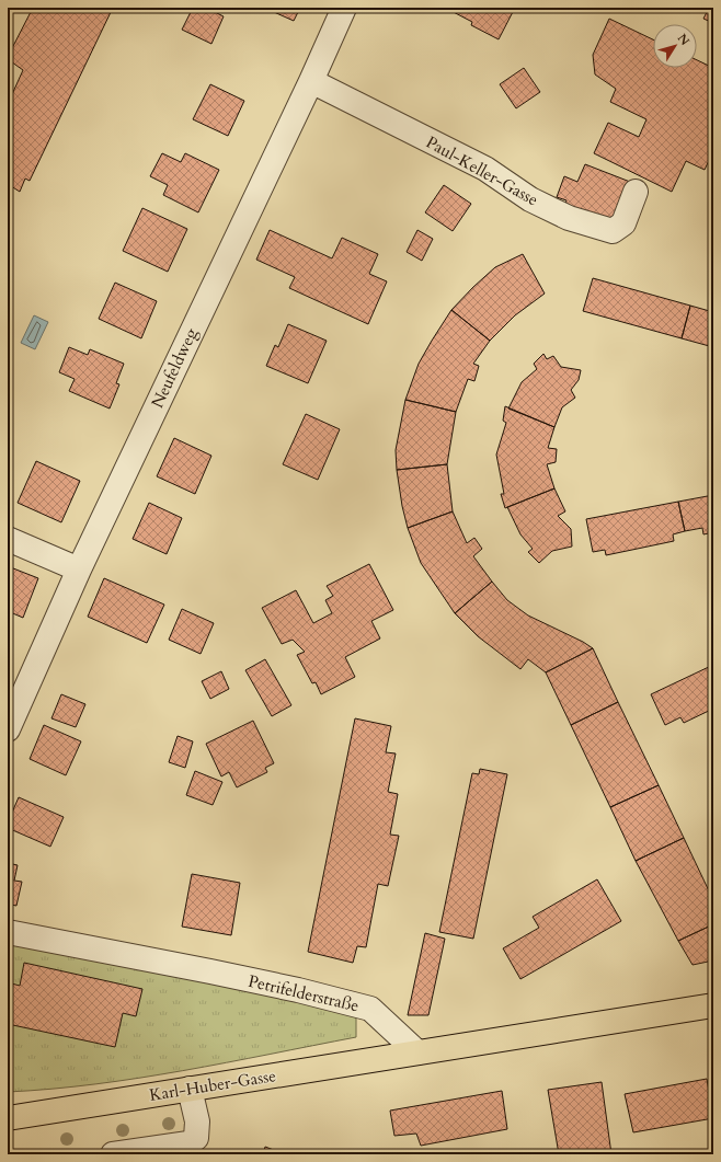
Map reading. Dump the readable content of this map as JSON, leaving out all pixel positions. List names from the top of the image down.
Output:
{
  "streets": {
    "main road": ["Karl-Huber-Gasse"],
    "street": ["Paul-Keller-Gasse", "Neufeldweg", "Petrifelderstraße"]
  },
  "crossings": [
    ["Paul-Keller-Gasse", "Neufeldweg"],
    ["Petrifelderstraße", "Karl-Huber-Gasse"]
  ],
  "north": "top right"
}
